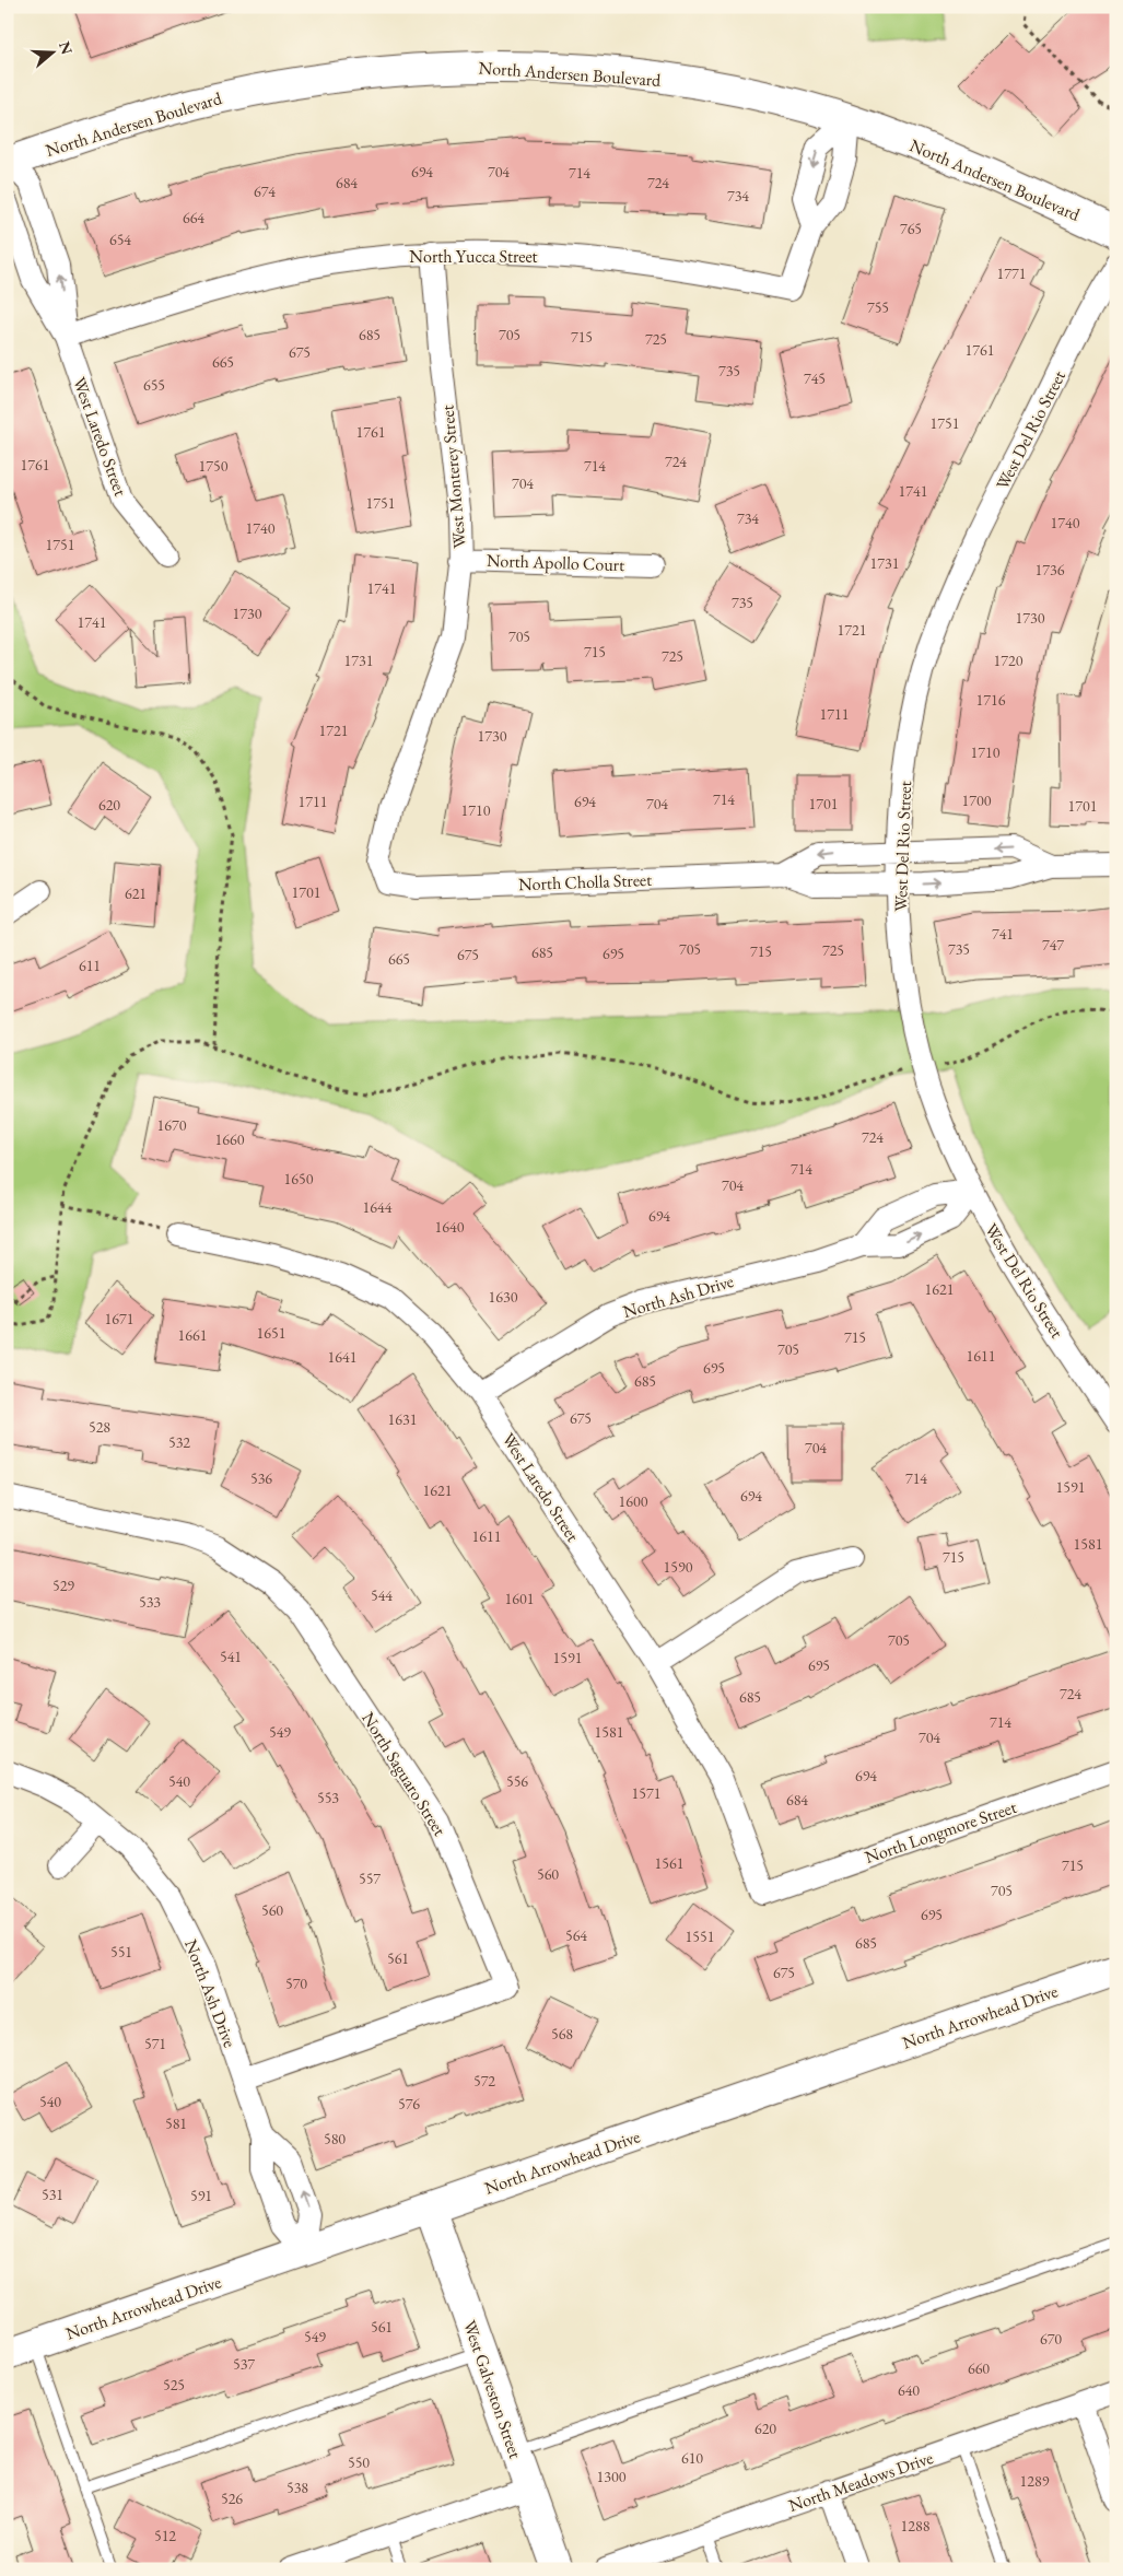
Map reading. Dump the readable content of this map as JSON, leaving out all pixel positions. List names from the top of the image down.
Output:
{
  "streets": {
    "street": [
      "North Andersen Boulevard",
      "North Yucca Street",
      "West Del Rio Street",
      "West Laredo Street",
      "West Monterey Street",
      "North Apollo Court",
      "North Cholla Street",
      "North Ash Drive",
      "North Saguaro Street",
      "North Longmore Street",
      "North Arrowhead Drive",
      "West Galveston Street",
      "North Meadows Drive"
    ]
  },
  "crossings": [
    ["North Andersen Boulevard", "North Yucca Street"],
    ["North Andersen Boulevard", "West Laredo Street"],
    ["North Yucca Street", "West Laredo Street"],
    ["North Yucca Street", "West Monterey Street"],
    ["West Del Rio Street", "North Cholla Street"],
    ["West Del Rio Street", "North Ash Drive"],
    ["West Laredo Street", "North Ash Drive"],
    ["West Laredo Street", "North Longmore Street"],
    ["West Monterey Street", "North Apollo Court"],
    ["West Monterey Street", "North Cholla Street"],
    ["North Ash Drive", "North Saguaro Street"],
    ["North Ash Drive", "North Arrowhead Drive"],
    ["North Arrowhead Drive", "West Galveston Street"]
  ],
  "house_numbers": [
    "694",
    "704",
    "714",
    "684",
    "724",
    "674",
    "734",
    "664",
    "765",
    "654",
    "1771",
    "755",
    "685",
    "705",
    "715",
    "725",
    "1761",
    "675",
    "665",
    "735",
    "745",
    "655",
    "1751",
    "1761",
    "724",
    "1761",
    "1750",
    "714",
    "704",
    "1741",
    "1751",
    "734",
    "1740",
    "1740",
    "1751",
    "1731",
    "1736",
    "1741",
    "735",
    "1730",
    "1730",
    "1741",
    "1721",
    "705",
    "715",
    "725",
    "1731",
    "1720",
    "1716",
    "1711",
    "1721",
    "1730",
    "1710",
    "714",
    "1700",
    "1711",
    "694",
    "704",
    "1701",
    "620",
    "1701",
    "1710",
    "1701",
    "621",
    "741",
    "747",
    "705",
    "735",
    "725",
    "715",
    "685",
    "695",
    "675",
    "665",
    "611",
    "1670",
    "724",
    "1660",
    "714",
    "1650",
    "704",
    "1644",
    "694",
    "1640",
    "1621",
    "1630",
    "1671",
    "1651",
    "1661",
    "715",
    "705",
    "1611",
    "1641",
    "695",
    "685",
    "675",
    "1631",
    "528",
    "532",
    "704",
    "536",
    "714",
    "1591",
    "1621",
    "694",
    "1600",
    "1611",
    "1581",
    "715",
    "1590",
    "529",
    "544",
    "1601",
    "533",
    "705",
    "541",
    "1591",
    "695",
    "724",
    "685",
    "714",
    "549",
    "1581",
    "704",
    "694",
    "540",
    "556",
    "1571",
    "553",
    "684",
    "1561",
    "715",
    "560",
    "557",
    "705",
    "560",
    "695",
    "564",
    "1551",
    "685",
    "551",
    "561",
    "675",
    "570",
    "568",
    "571",
    "572",
    "540",
    "576",
    "581",
    "580",
    "531",
    "591",
    "561",
    "549",
    "670",
    "537",
    "660",
    "525",
    "640",
    "620",
    "610",
    "550",
    "1300",
    "1289",
    "538",
    "526",
    "1288",
    "512"
  ],
  "north": "right"
}
